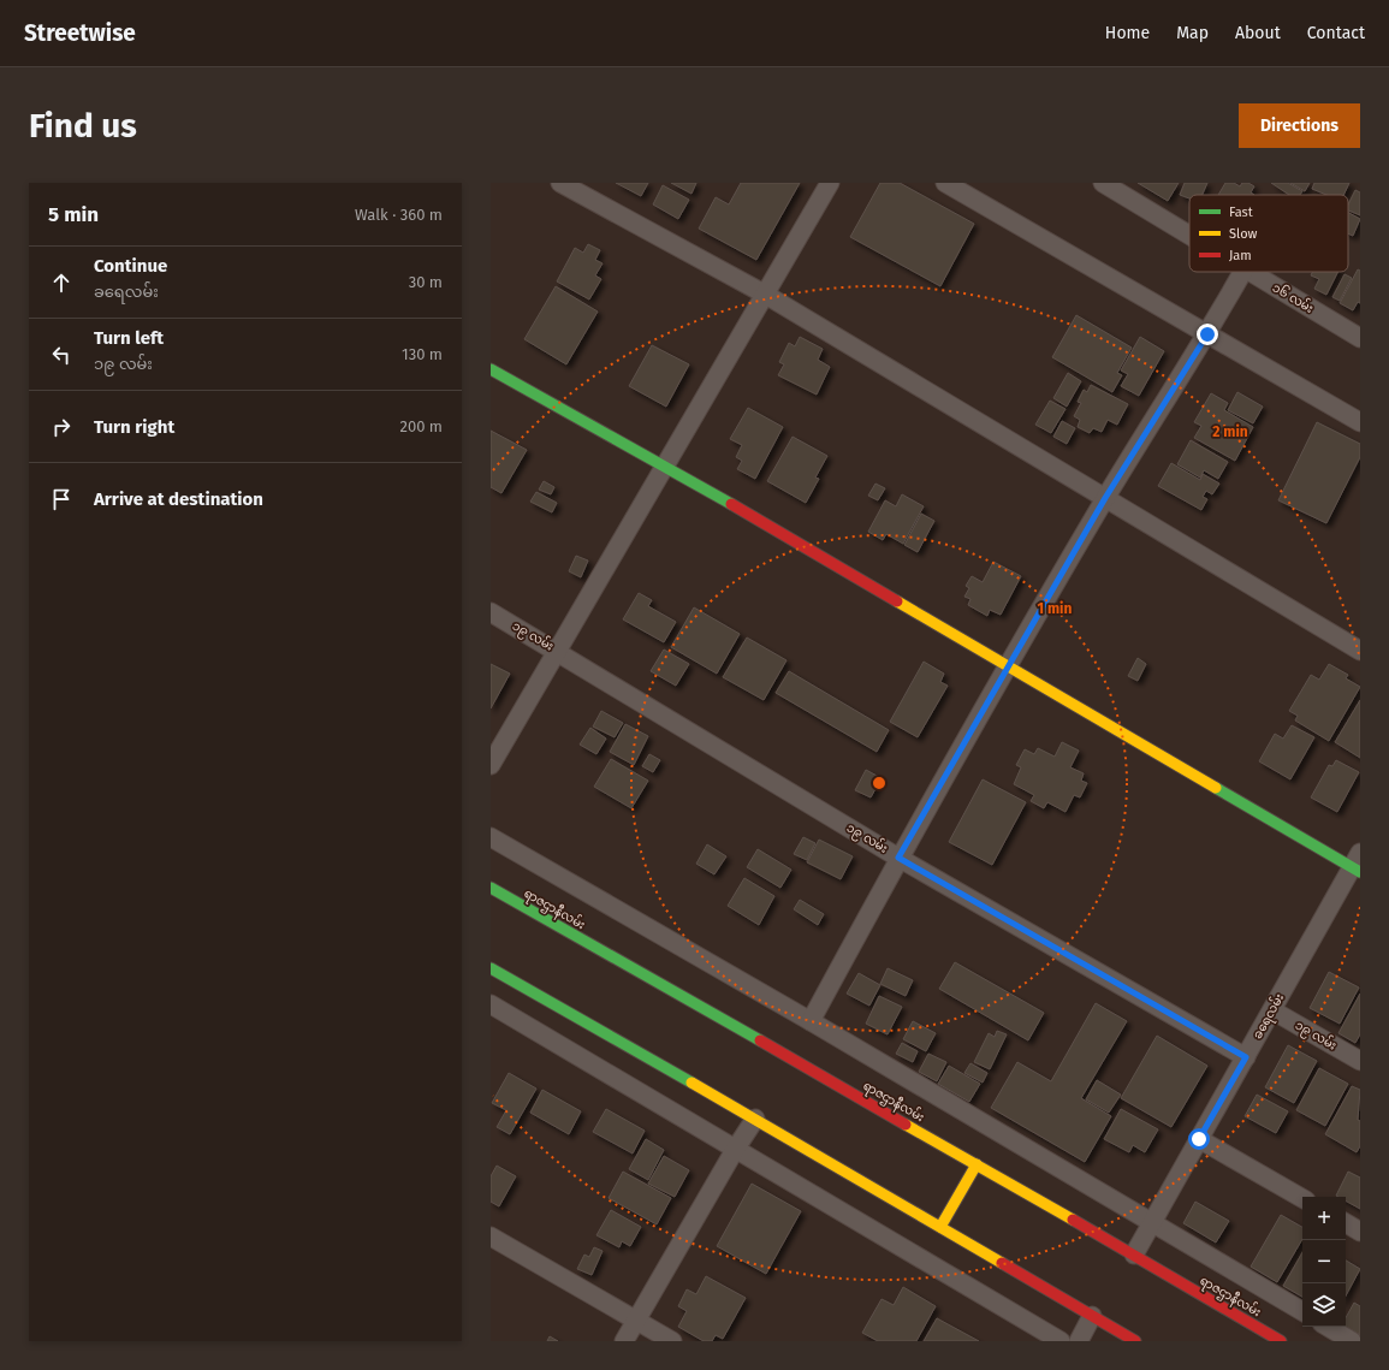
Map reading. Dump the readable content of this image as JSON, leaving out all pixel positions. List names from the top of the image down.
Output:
{
  "streets": {
    "main road": ["ရာဇဌာနီလမ်း"],
    "street": ["၁၆ လမ်း", "၁၉ လမ်း", "ခရေလမ်း"]
  },
  "crossings": [
    ["၁၉ လမ်း", "ခရေလမ်း"],
    ["ရာဇဌာနီလမ်း", "ခရေလမ်း"]
  ],
  "legend": ["Fast", "Slow", "Jam"],
  "page": {
    "header": "Streetwise",
    "nav": [
      "Home",
      "Map",
      "About",
      "Contact"
    ],
    "buttons": "Directions",
    "title": "Find us",
    "heading": ["5 min", "Walk · 360 m"],
    "list": [
      ["Continue", "ခရေလမ်း", "30 m"],
      ["Turn left", "၁၉ လမ်း", "130 m"],
      ["Turn right", "200 m"],
      "Arrive at destination"
    ],
    "map_buttons": ["+", "−"]
  },
  "rings": ["2 min", "1 min"]
}
